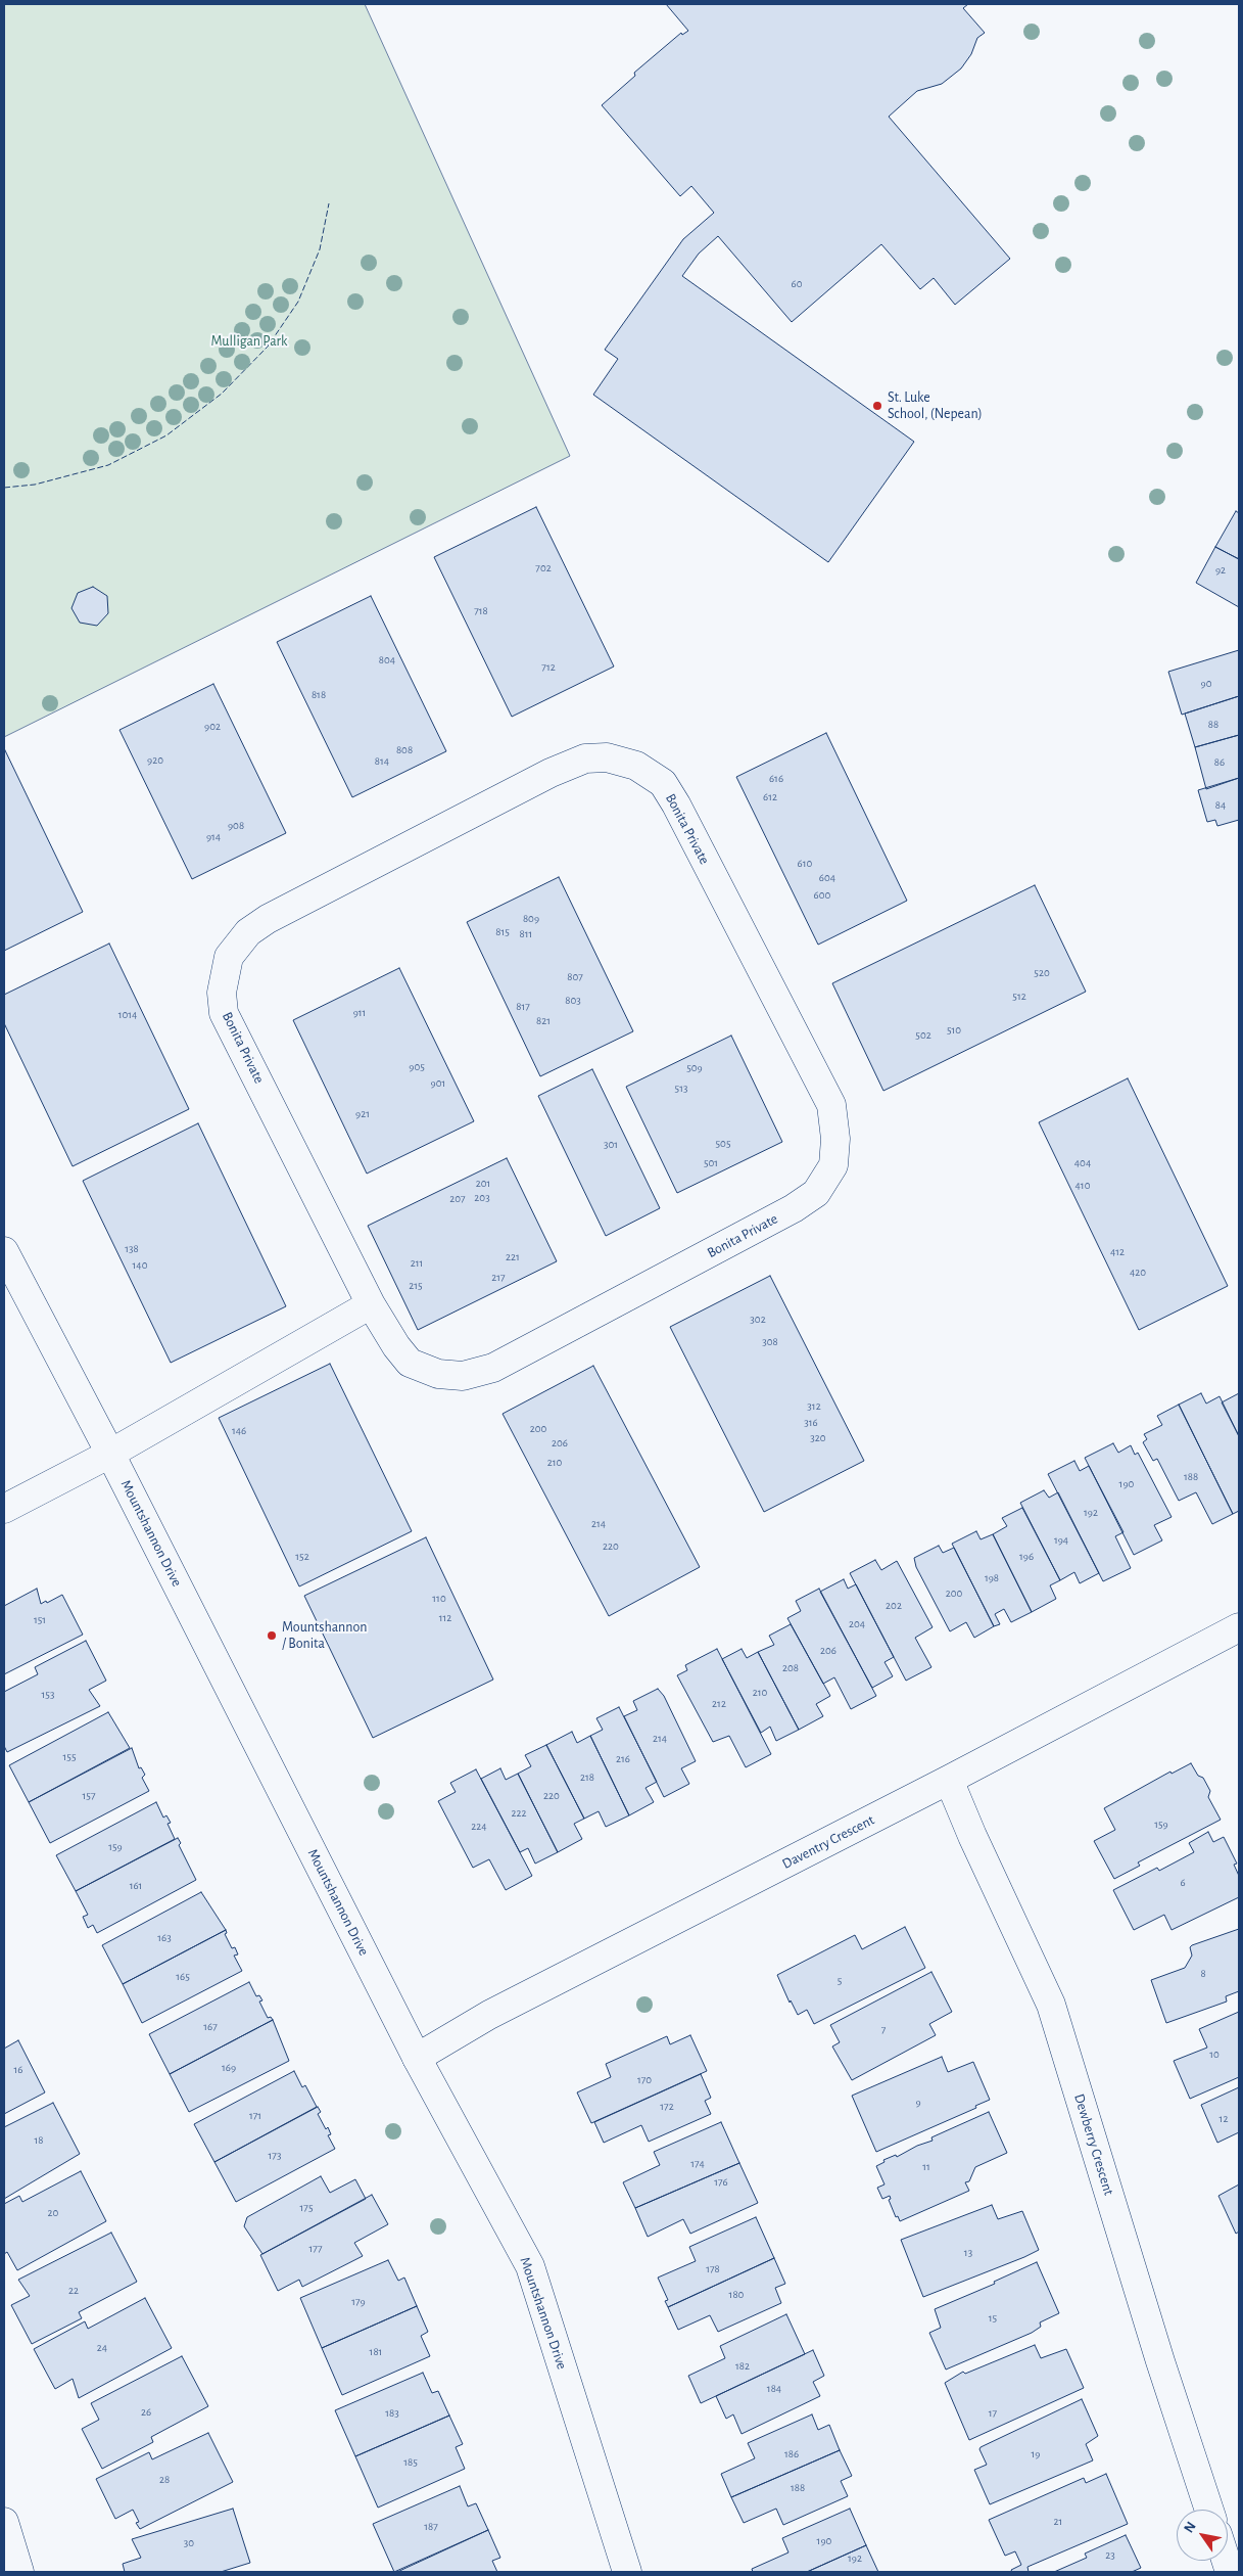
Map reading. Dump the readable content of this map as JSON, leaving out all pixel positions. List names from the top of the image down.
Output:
{
  "streets": {
    "street": [
      "Bonita Private",
      "Mountshannon Drive",
      "Daventry Crescent",
      "Dewberry Crescent"
    ]
  },
  "crossings": [
    ["Mountshannon Drive", "Daventry Crescent"],
    ["Daventry Crescent", "Dewberry Crescent"]
  ],
  "parks": ["Mulligan Park"],
  "places": ["St. Luke School, (Nepean)", "Mountshannon / Bonita"],
  "house_numbers": [
    "60",
    "702",
    "92",
    "718",
    "804",
    "712",
    "90",
    "818",
    "88",
    "902",
    "808",
    "920",
    "814",
    "86",
    "616",
    "612",
    "84",
    "908",
    "914",
    "610",
    "604",
    "600",
    "809",
    "815",
    "811",
    "520",
    "807",
    "512",
    "803",
    "817",
    "911",
    "1014",
    "821",
    "510",
    "502",
    "905",
    "509",
    "901",
    "513",
    "921",
    "505",
    "301",
    "501",
    "404",
    "201",
    "410",
    "203",
    "207",
    "138",
    "412",
    "221",
    "211",
    "140",
    "420",
    "217",
    "215",
    "302",
    "308",
    "312",
    "316",
    "200",
    "146",
    "320",
    "206",
    "210",
    "188",
    "190",
    "192",
    "214",
    "194",
    "220",
    "152",
    "196",
    "198",
    "200",
    "110",
    "202",
    "112",
    "151",
    "204",
    "206",
    "208",
    "210",
    "153",
    "212",
    "214",
    "155",
    "216",
    "218",
    "157",
    "220",
    "222",
    "159",
    "224",
    "159",
    "6",
    "161",
    "163",
    "8",
    "165",
    "5",
    "167",
    "7",
    "10",
    "169",
    "16",
    "170",
    "9",
    "172",
    "171",
    "12",
    "18",
    "173",
    "174",
    "11",
    "176",
    "175",
    "20",
    "177",
    "13",
    "178",
    "22",
    "180",
    "179",
    "15",
    "24",
    "181",
    "182",
    "184",
    "26",
    "183",
    "17",
    "186",
    "19",
    "185",
    "28",
    "188",
    "21",
    "187",
    "190",
    "30",
    "23",
    "192"
  ],
  "north": "top left"
}
